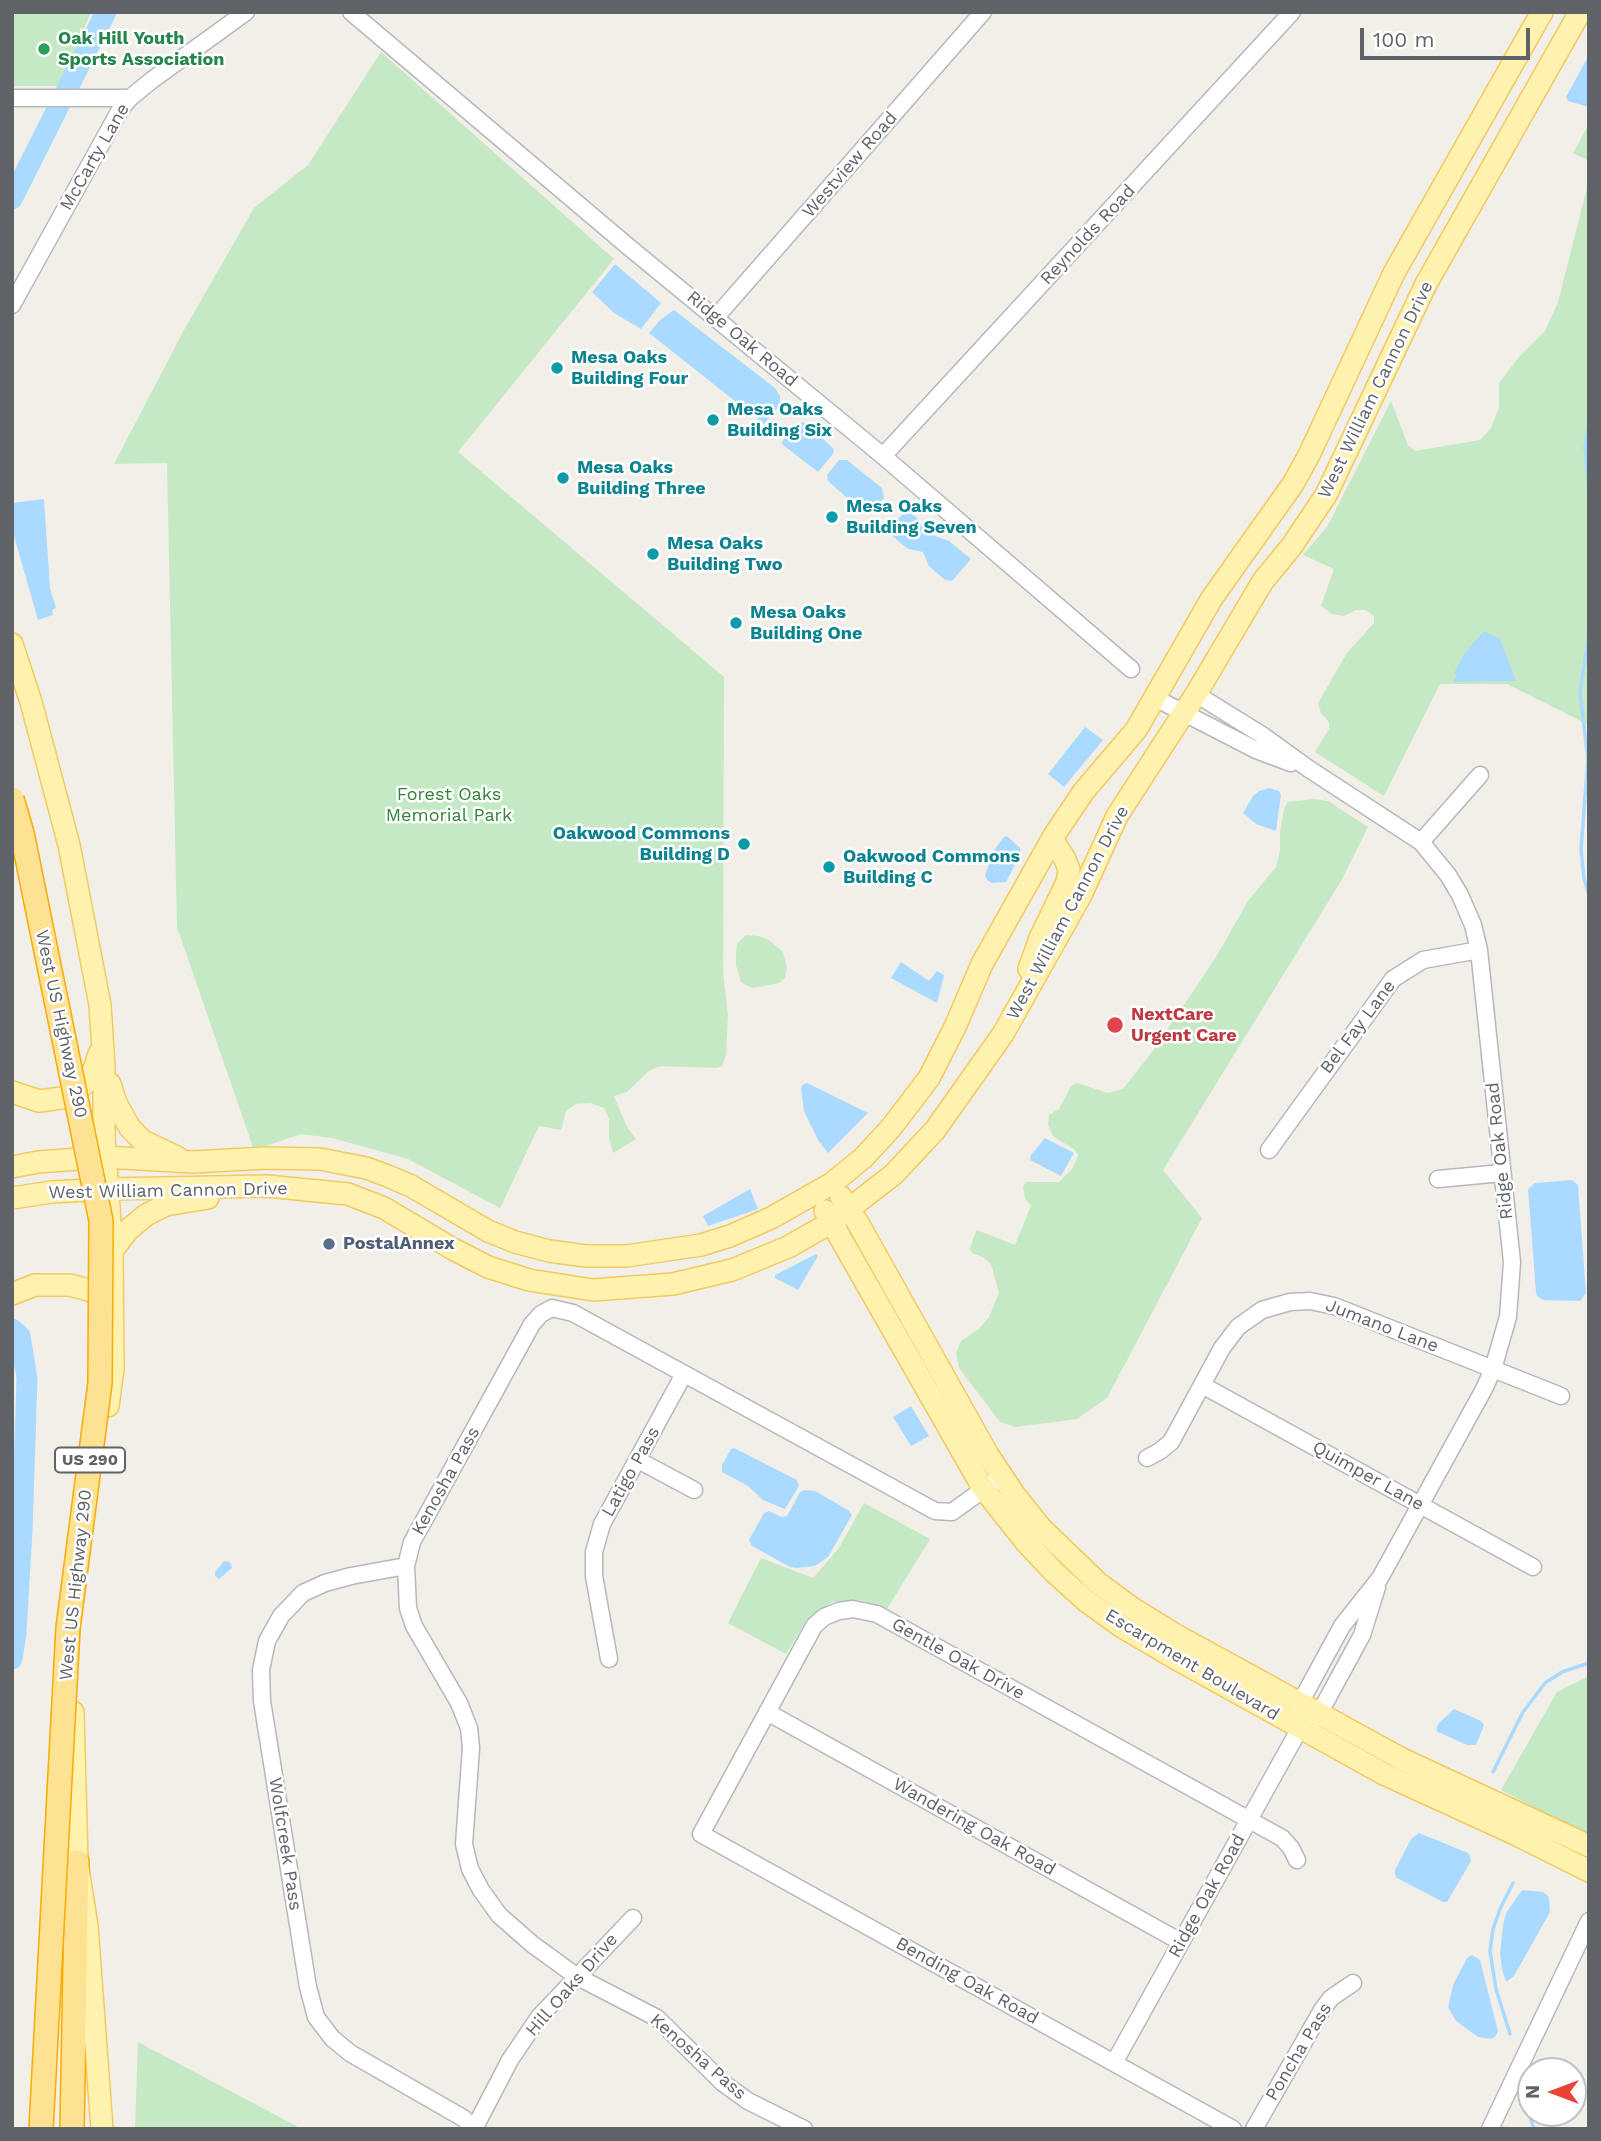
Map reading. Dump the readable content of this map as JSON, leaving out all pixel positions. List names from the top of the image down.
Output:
{
  "streets": {
    "highway": ["West US Highway 290", "US 290"],
    "main road": ["West William Cannon Drive", "Escarpment Boulevard"],
    "street": [
      "McCarty Lane",
      "Westview Road",
      "Reynolds Road",
      "Ridge Oak Road",
      "Bel Fay Lane",
      "Jumano Lane",
      "Latigo Pass",
      "Quimper Lane",
      "Kenosha Pass",
      "Gentle Oak Drive",
      "Wandering Oak Road",
      "Wolfcreek Pass",
      "Bending Oak Road",
      "Hill Oaks Drive",
      "Poncha Pass"
    ]
  },
  "crossings": [
    ["Westview Road", "Ridge Oak Road"],
    ["Reynolds Road", "Ridge Oak Road"],
    ["Ridge Oak Road", "West William Cannon Drive"],
    ["Ridge Oak Road", "Bel Fay Lane"],
    ["Ridge Oak Road", "Jumano Lane"],
    ["Ridge Oak Road", "Quimper Lane"],
    ["Ridge Oak Road", "Gentle Oak Drive"],
    ["Ridge Oak Road", "Escarpment Boulevard"],
    ["Ridge Oak Road", "Wandering Oak Road"],
    ["Ridge Oak Road", "Bending Oak Road"],
    ["West William Cannon Drive", "West US Highway 290"],
    ["West William Cannon Drive", "Escarpment Boulevard"],
    ["Jumano Lane", "Quimper Lane"],
    ["Latigo Pass", "Kenosha Pass"],
    ["Kenosha Pass", "Escarpment Boulevard"],
    ["Kenosha Pass", "Wolfcreek Pass"],
    ["Kenosha Pass", "Hill Oaks Drive"],
    ["Gentle Oak Drive", "Wandering Oak Road"],
    ["Gentle Oak Drive", "Bending Oak Road"],
    ["Wolfcreek Pass", "Hill Oaks Drive"]
  ],
  "parks": ["Forest Oaks Memorial Park"],
  "places": [
    "Oak Hill Youth Sports Association",
    "Mesa Oaks Building Four",
    "Mesa Oaks Building Six",
    "Mesa Oaks Building Three",
    "Mesa Oaks Building Seven",
    "Mesa Oaks Building Two",
    "Mesa Oaks Building One",
    "Oakwood Commons Building D",
    "Oakwood Commons Building C",
    "NextCare Urgent Care",
    "PostalAnnex"
  ],
  "scale_bar": "100 m",
  "north": "left"
}
